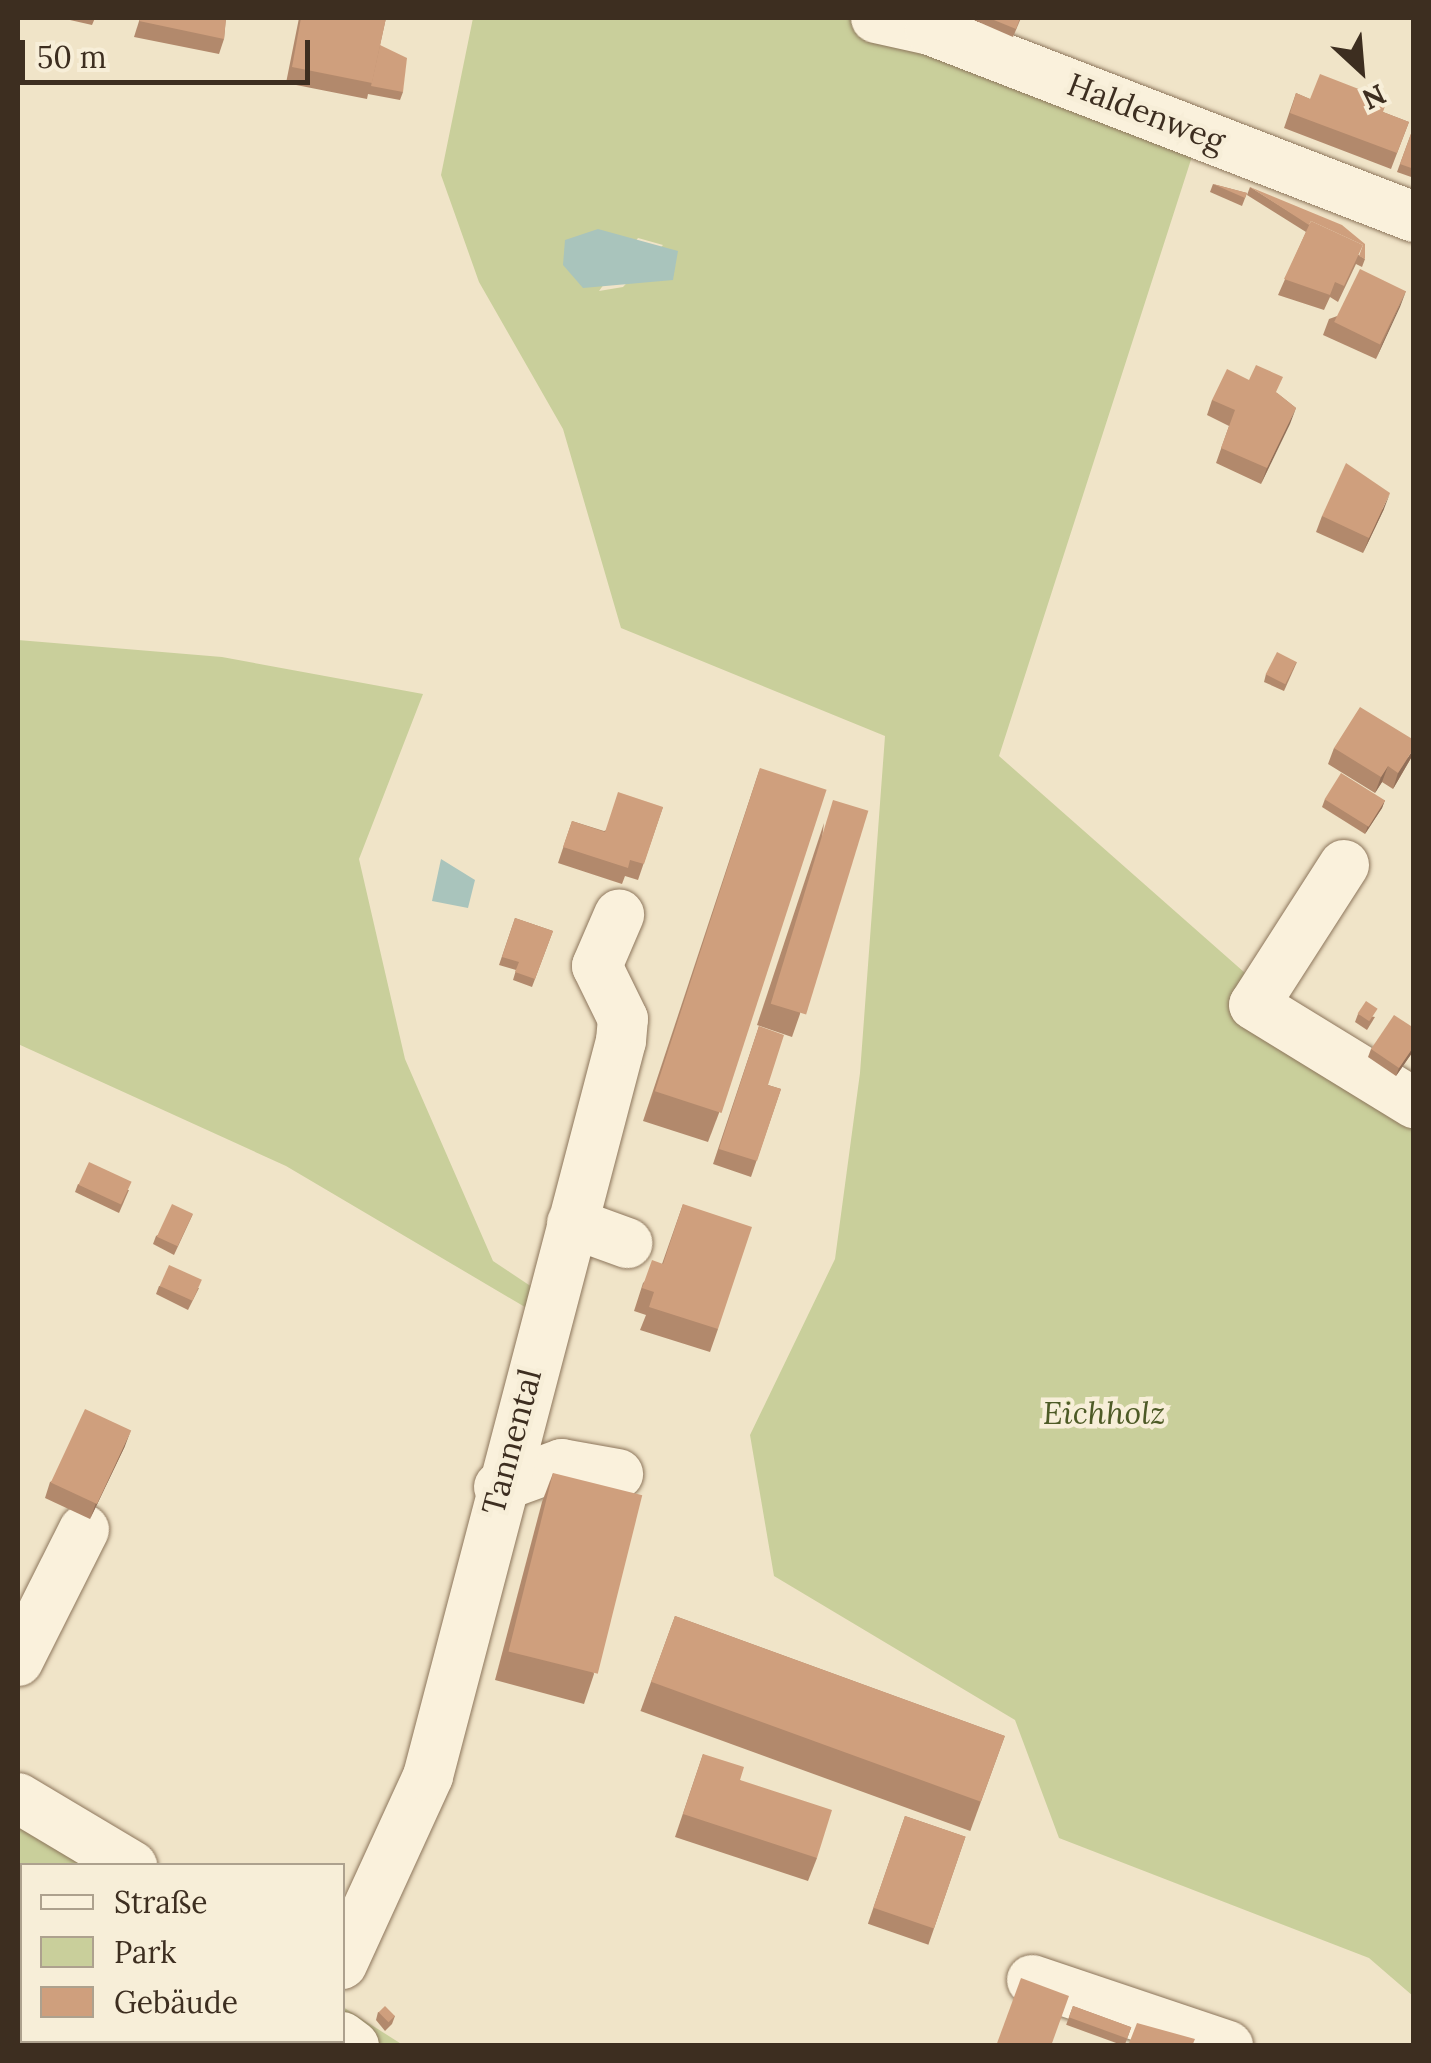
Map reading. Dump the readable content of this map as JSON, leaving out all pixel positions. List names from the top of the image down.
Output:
{
  "streets": {
    "street": ["Haldenweg", "Tannental"]
  },
  "parks": ["Eichholz"],
  "legend": ["Straße", "Park", "Gebäude"],
  "scale_bar": "50 m",
  "north": "bottom right"
}
